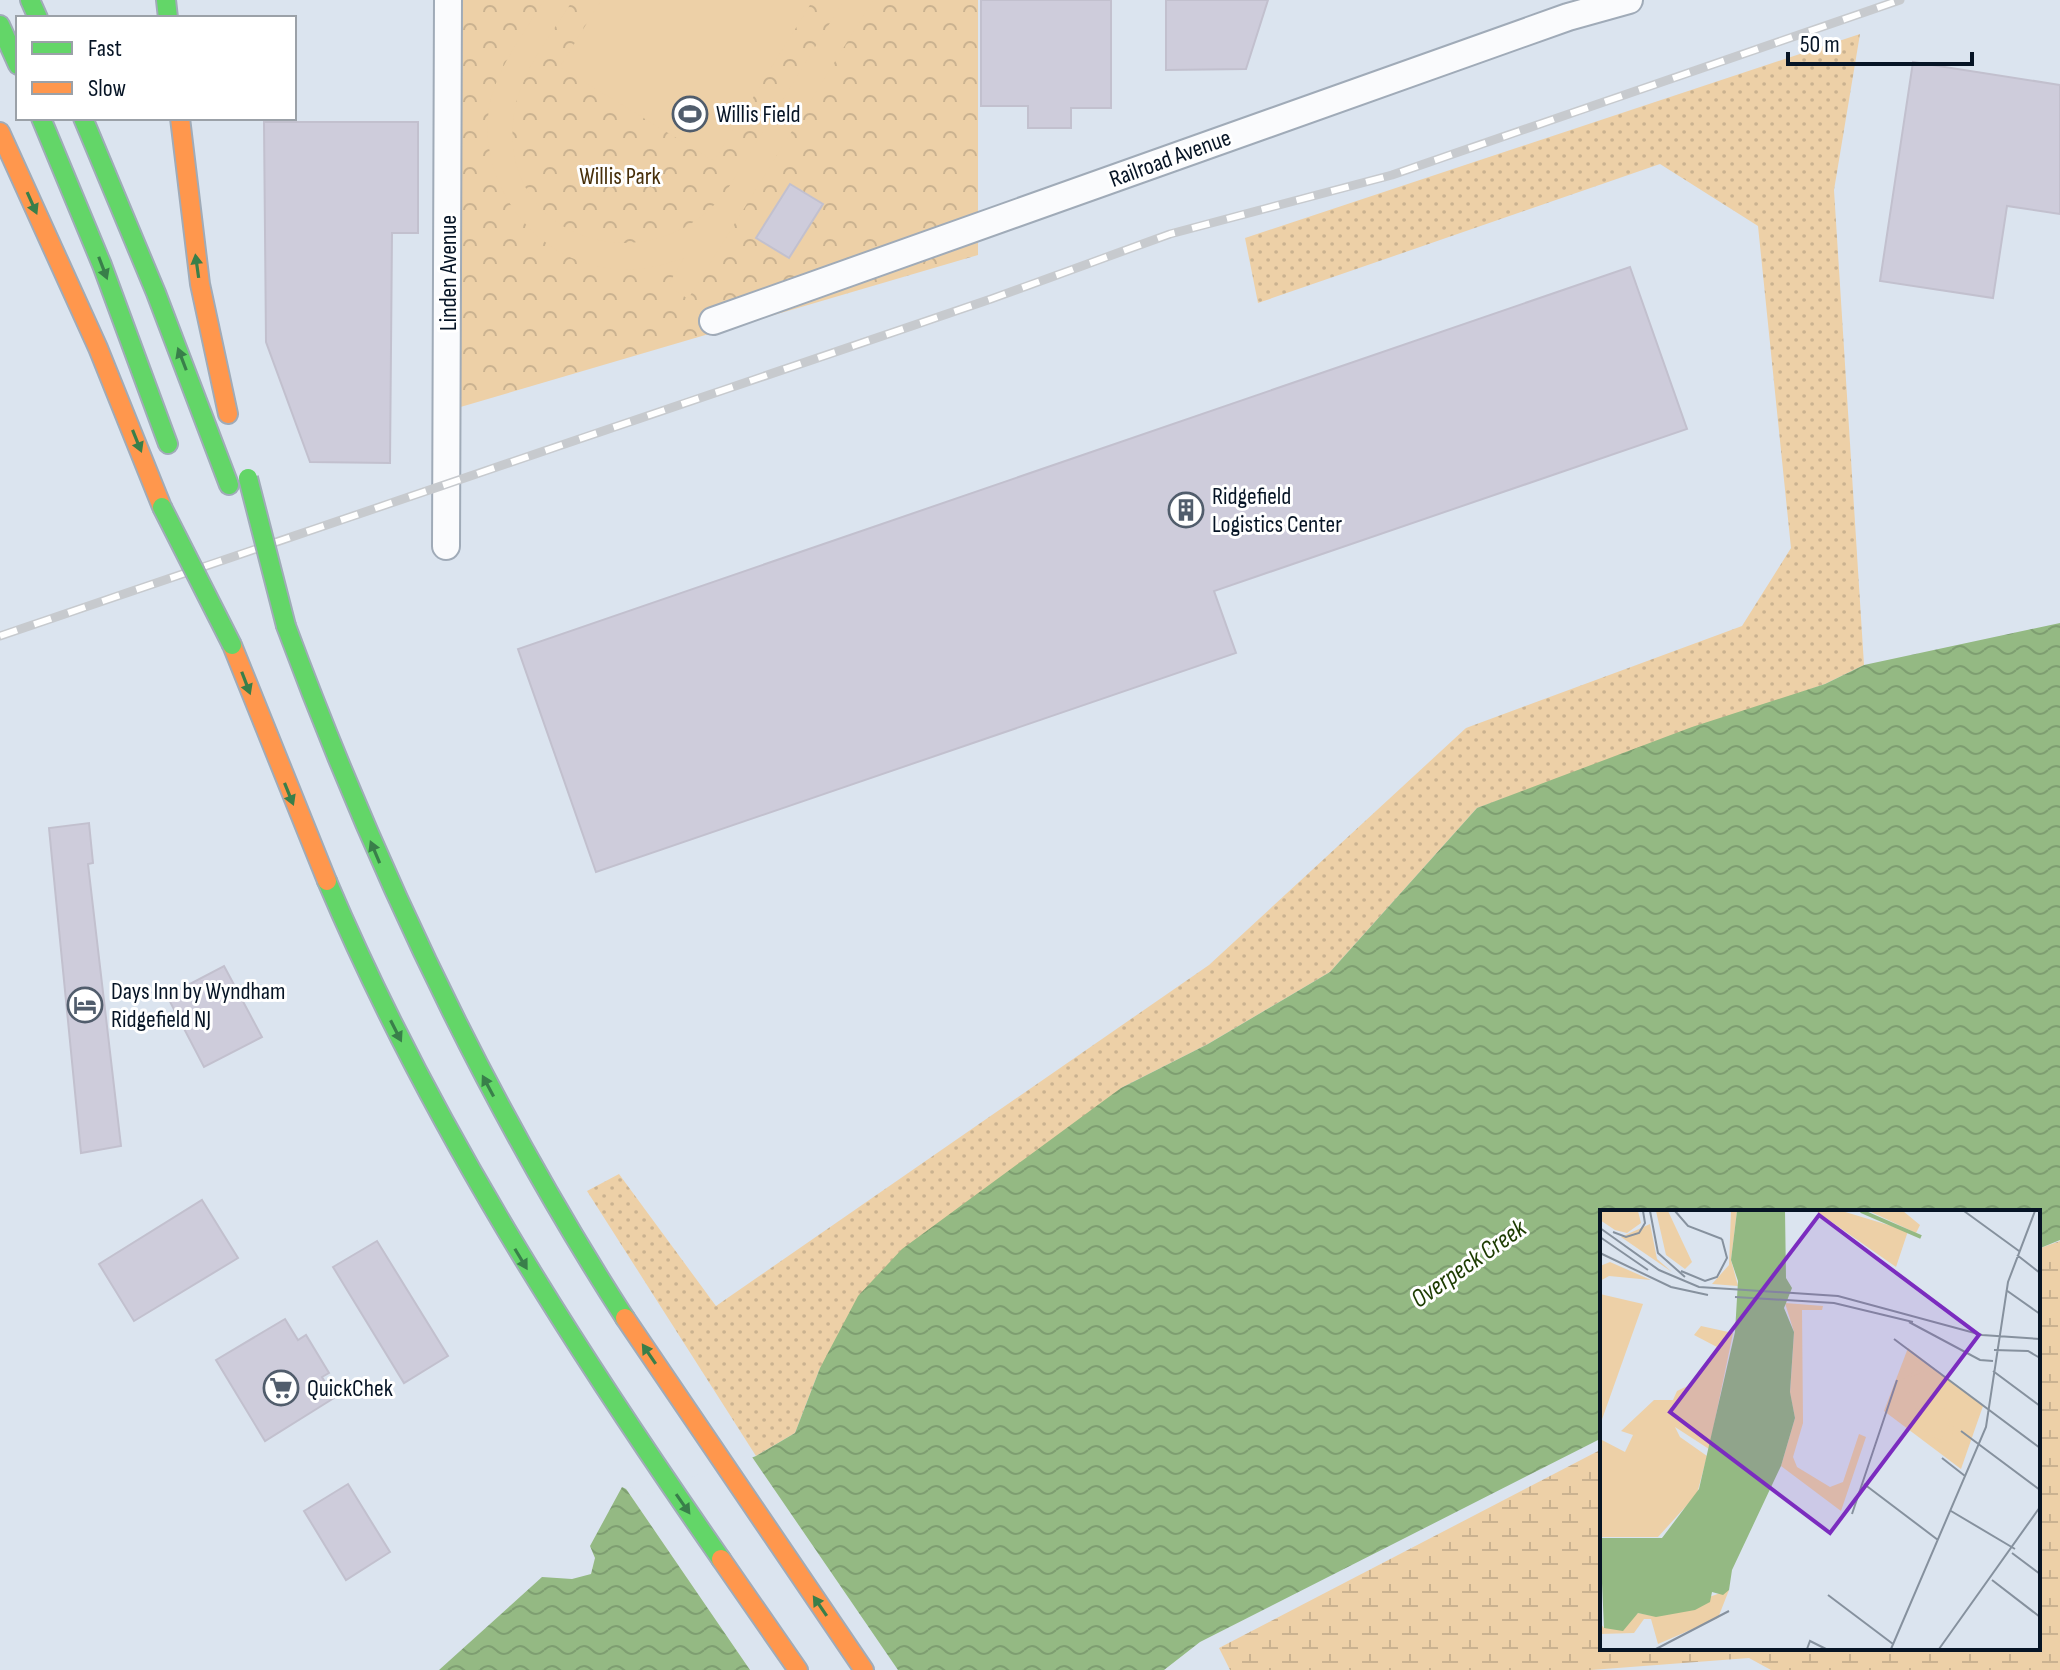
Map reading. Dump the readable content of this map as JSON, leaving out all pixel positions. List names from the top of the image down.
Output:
{
  "streets": {
    "street": ["Railroad Avenue", "Linden Avenue"]
  },
  "water": ["Overpeck Creek"],
  "parks": ["Willis Park"],
  "places": {
    "sports": ["Willis Field"],
    "building": ["Ridgefield Logistics Center"],
    "hotel": ["Days Inn by Wyndham Ridgefield NJ"],
    "supermarket": ["QuickChek"]
  },
  "legend": ["Fast", "Slow"],
  "scale_bar": "50 m"
}
